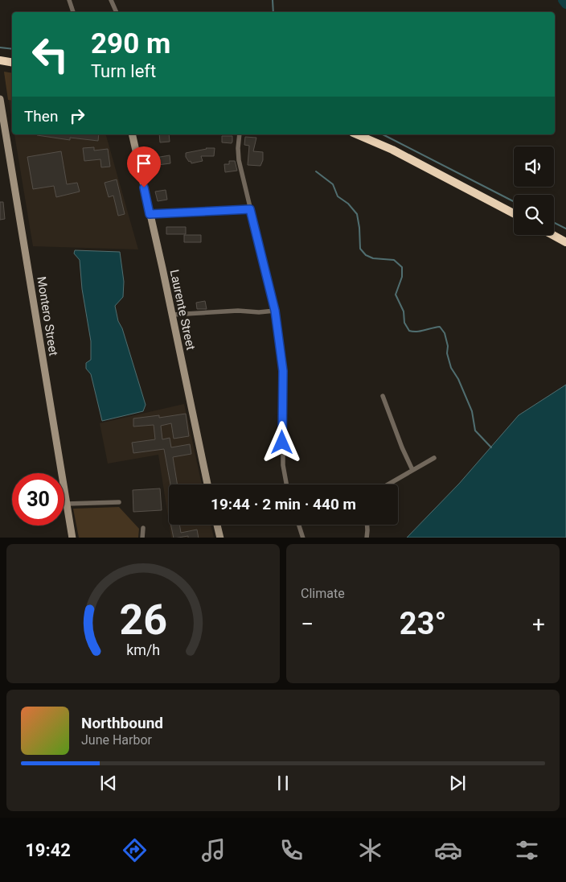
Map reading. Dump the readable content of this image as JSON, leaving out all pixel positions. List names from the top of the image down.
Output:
{
  "streets": {
    "street": ["Laurente Street", "Montero Street"]
  },
  "page": {
    "turn": ["290 m", "Turn left"],
    "then": "Then",
    "limit": "30",
    "trip": "19:44 · 2 min · 440 m",
    "tile": "Climate",
    "heat": ["−", "23°", "+"],
    "song": ["Northbound", "June Harbor"],
    "tabs": "19:42",
    "gauge": ["26", "km/h"]
  }
}
